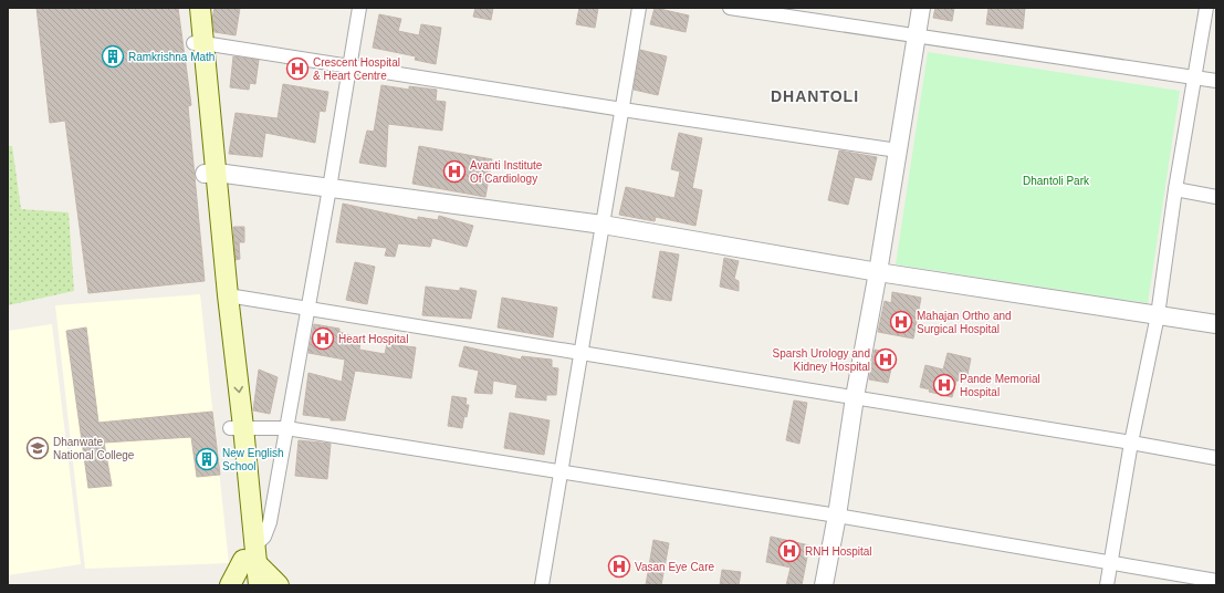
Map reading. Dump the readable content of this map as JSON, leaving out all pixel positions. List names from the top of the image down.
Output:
{
  "districts": ["DHANTOLI"],
  "parks": ["Dhantoli Park"],
  "places": {
    "building": ["Ramkrishna Math", "New English School"],
    "hospital": [
      "Crescent Hospital & Heart Centre",
      "Avanti Institute Of Cardiology",
      "Mahajan Ortho and Surgical Hospital",
      "Heart Hospital",
      "Sparsh Urology and Kidney Hospital",
      "Pande Memorial Hospital",
      "RNH Hospital",
      "Vasan Eye Care"
    ],
    "school or university": ["Dhanwate National College"]
  }
}
